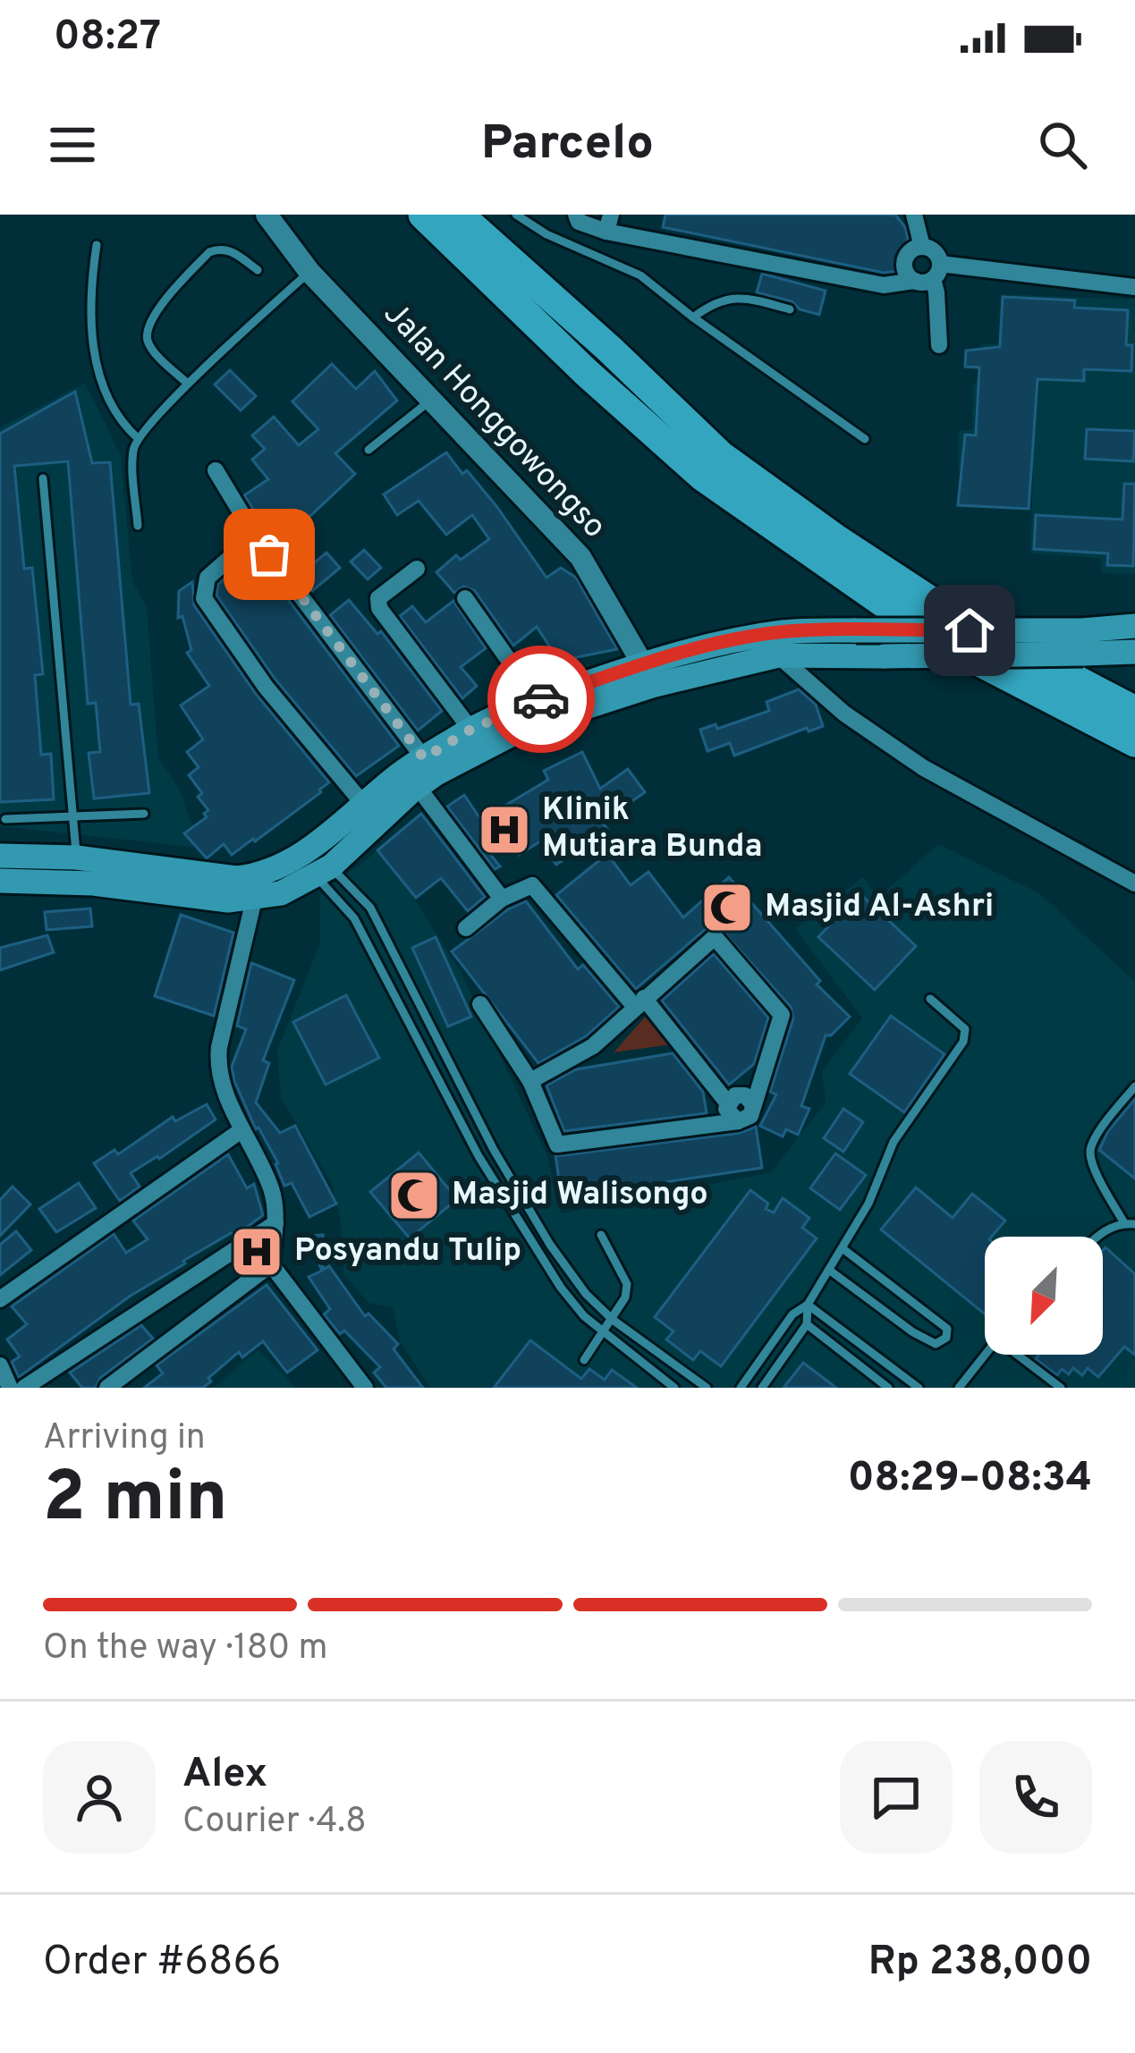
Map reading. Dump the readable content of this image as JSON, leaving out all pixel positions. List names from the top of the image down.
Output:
{
  "streets": {
    "street": ["Jalan Honggowongso"]
  },
  "places": {
    "hospital": ["Klinik Mutiara Bunda", "Posyandu Tulip"],
    "mosque": ["Masjid Al-Ashri", "Masjid Walisongo"]
  },
  "north": "bottom left",
  "page": {
    "status": "08:27",
    "header": "Parcelo",
    "heading": ["2 min", "Arriving in", "08:29–08:34"],
    "panel": [
      "Alex",
      "Courier · 4.8",
      "Order #6866",
      "Rp 238,000"
    ],
    "bar": "On the way · 180 m"
  }
}
